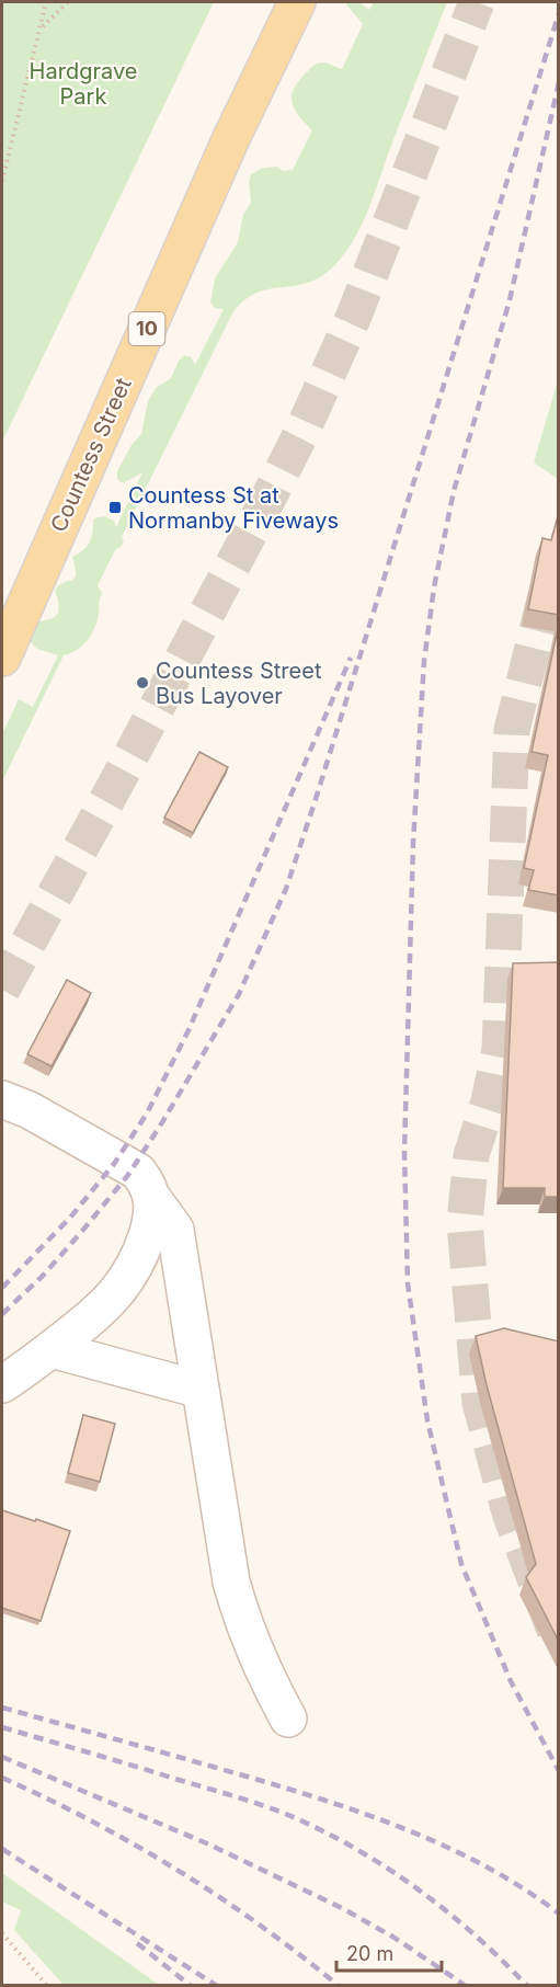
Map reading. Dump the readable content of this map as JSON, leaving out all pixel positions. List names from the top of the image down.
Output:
{
  "streets": {
    "main road": ["10", "Countess Street"]
  },
  "parks": ["Hardgrave Park"],
  "places": {
    "transit": ["Countess St at Normanby Fiveways"],
    "other": ["Countess Street Bus Layover"]
  },
  "scale_bar": "20 m"
}
